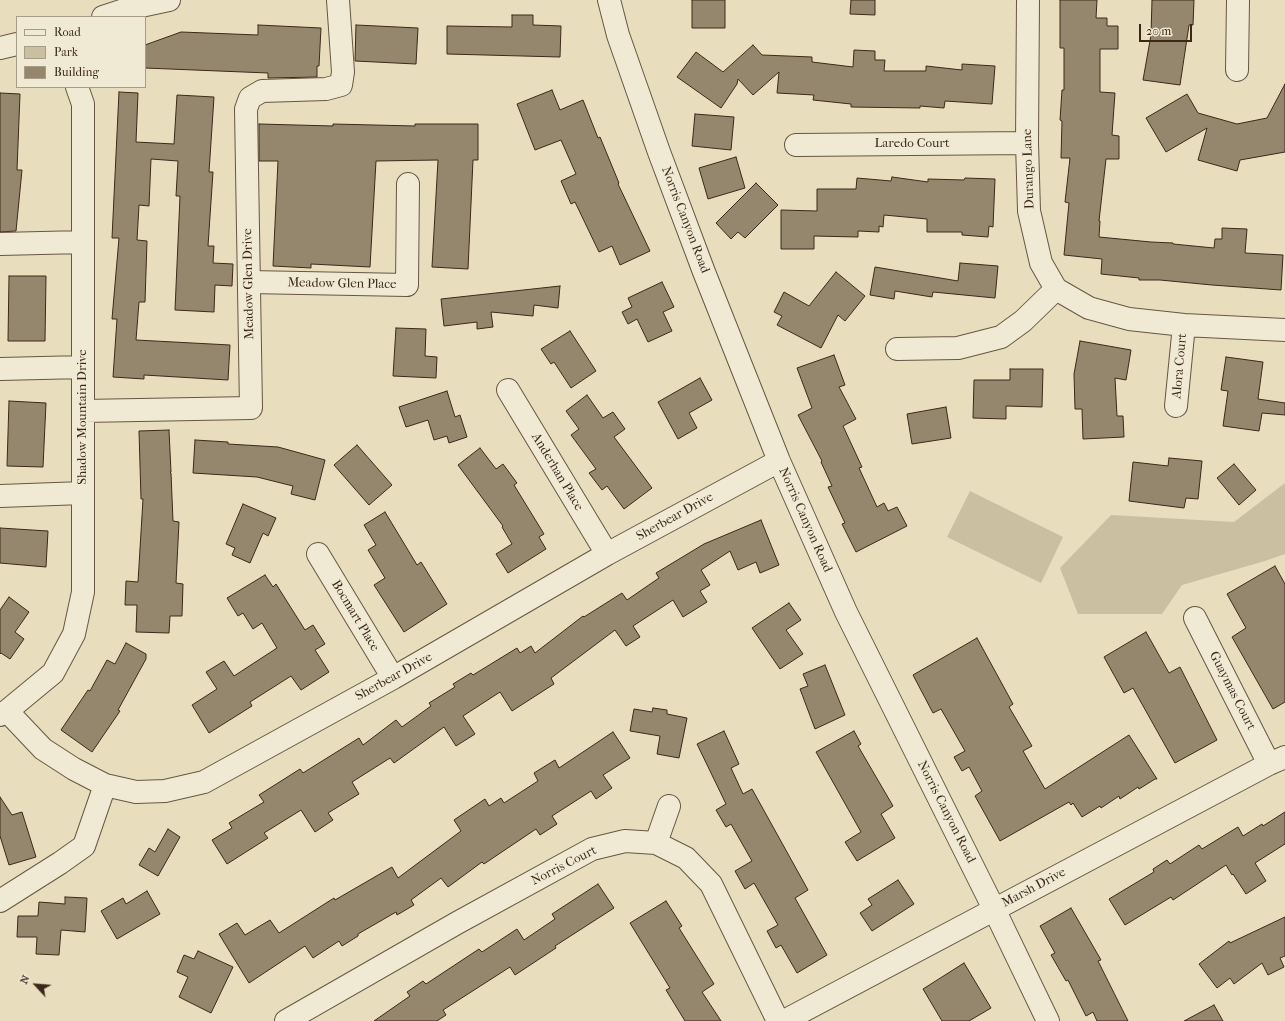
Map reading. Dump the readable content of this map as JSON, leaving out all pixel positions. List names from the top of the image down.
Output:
{
  "streets": {
    "street": [
      "Laredo Court",
      "Durango Lane",
      "Norris Canyon Road",
      "Meadow Glen Drive",
      "Meadow Glen Place",
      "Alora Court",
      "Shadow Mountain Drive",
      "Anderhan Place",
      "Sherbear Drive",
      "Bocmart Place",
      "Guaymas Court",
      "Norris Court",
      "Marsh Drive"
    ]
  },
  "crossings": [
    ["Laredo Court", "Durango Lane"],
    ["Norris Canyon Road", "Sherbear Drive"],
    ["Norris Canyon Road", "Marsh Drive"],
    ["Meadow Glen Drive", "Meadow Glen Place"],
    ["Meadow Glen Drive", "Shadow Mountain Drive"],
    ["Shadow Mountain Drive", "Sherbear Drive"],
    ["Anderhan Place", "Sherbear Drive"],
    ["Sherbear Drive", "Bocmart Place"],
    ["Guaymas Court", "Marsh Drive"]
  ],
  "legend": ["Road", "Park", "Building"],
  "scale_bar": "20 m",
  "north": "top left"
}
